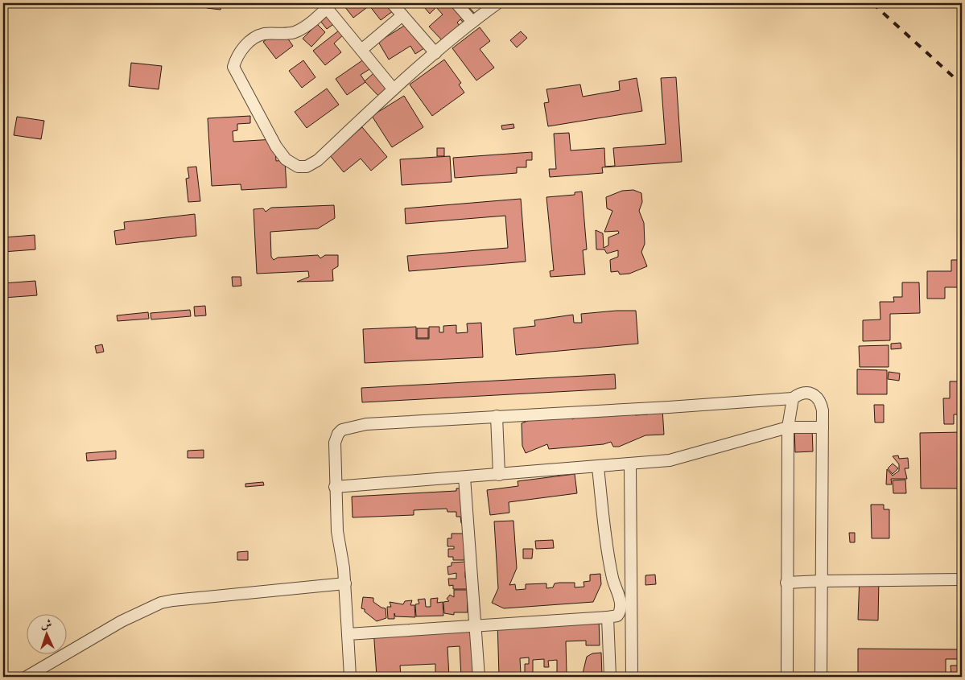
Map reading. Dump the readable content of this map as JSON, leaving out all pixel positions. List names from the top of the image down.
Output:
{
  "north": "top"
}
